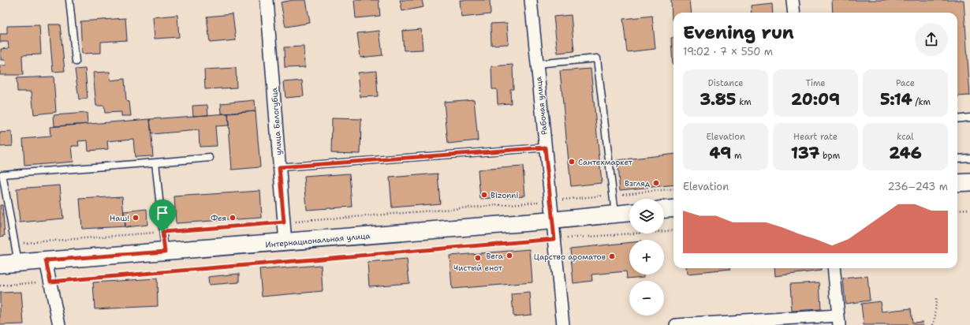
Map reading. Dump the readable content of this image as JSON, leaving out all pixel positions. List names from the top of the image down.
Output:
{
  "streets": {
    "main road": ["Интернациональная улица"],
    "street": ["Рабочая улица", "улица Белогубца"]
  },
  "crossings": [
    ["Рабочая улица", "Интернациональная улица"],
    ["улица Белогубца", "Интернациональная улица"]
  ],
  "places": [
    "Сантехмаркет",
    "Взгляд",
    "Bizonni",
    "Наш!",
    "Фея",
    "Вега",
    "Царство ароматов",
    "Чистый енот"
  ],
  "page": {
    "heading": ["Evening run", "19:02 · 7 × 550 m"],
    "stats": [
      ["Distance", "3.85 km"],
      ["Time", "20:09"],
      ["Pace", "5:14 /km"],
      ["Elevation", "49 m"],
      ["Heart rate", "137 bpm"],
      ["kcal", "246"]
    ],
    "chart": ["Elevation", "236–243 m"],
    "map_buttons": ["+", "−"]
  }
}
